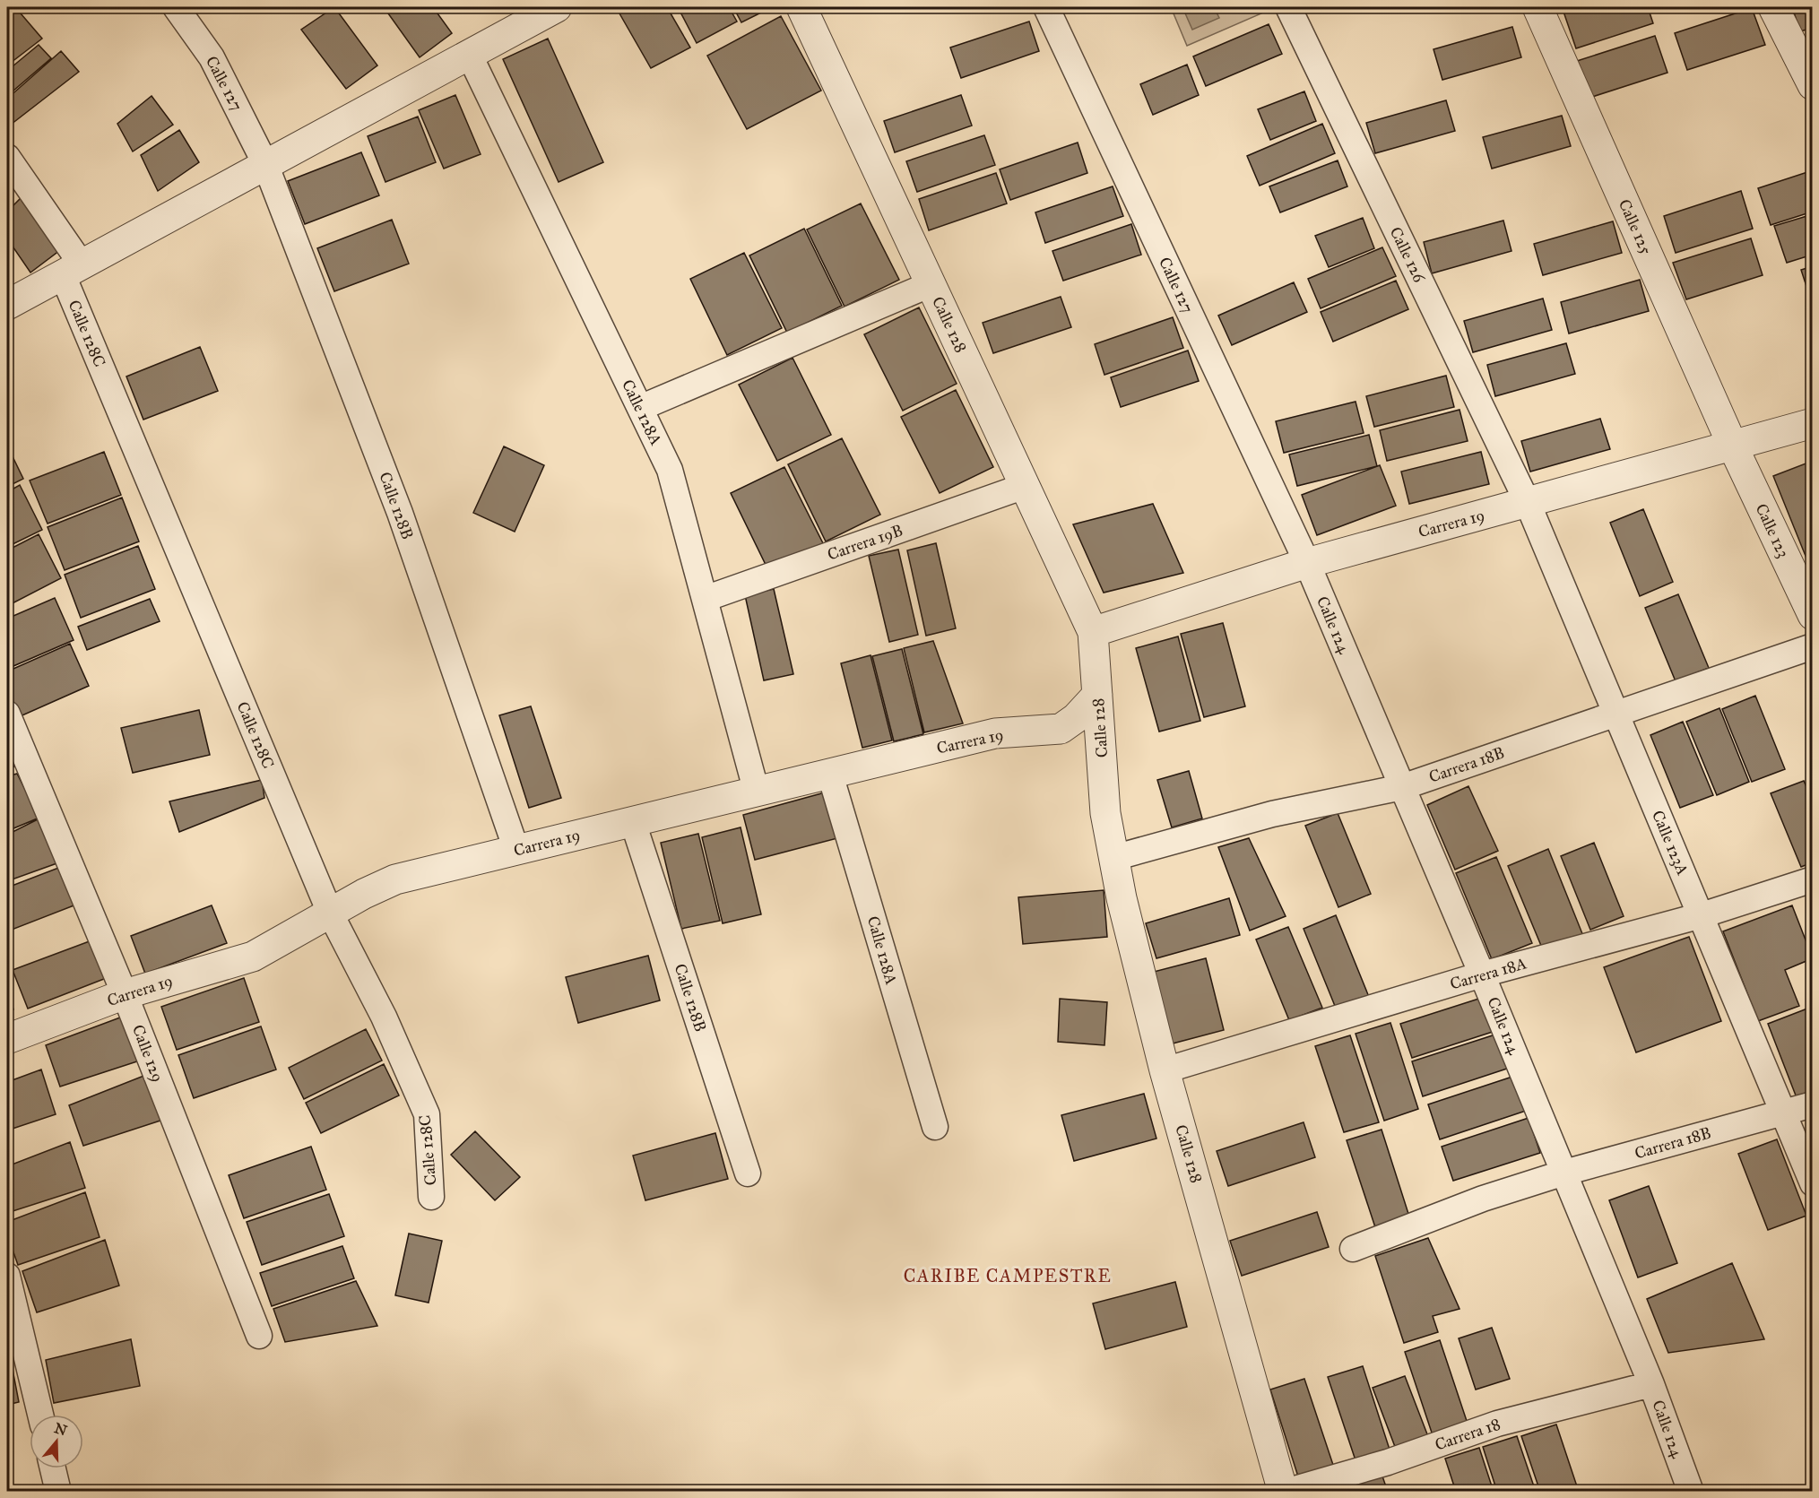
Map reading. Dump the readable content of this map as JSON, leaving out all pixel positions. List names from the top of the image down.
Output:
{
  "streets": {
    "street": [
      "Calle 125",
      "Calle 128",
      "Carrera 19",
      "Calle 123"
    ],
    "lane": [
      "Calle 127",
      "Calle 126",
      "Calle 128C",
      "Calle 128A",
      "Calle 128B",
      "Carrera 19B",
      "Calle 124",
      "Carrera 18B",
      "Calle 123A",
      "Carrera 18A",
      "Calle 129",
      "Carrera 18"
    ]
  },
  "crossings": [
    ["Calle 127", "Calle 128B"],
    ["Calle 127", "Carrera 19"],
    ["Calle 127", "Calle 124"],
    ["Calle 125", "Carrera 19"],
    ["Calle 125", "Calle 123"],
    ["Calle 126", "Carrera 19"],
    ["Calle 126", "Calle 123A"],
    ["Calle 128", "Carrera 19"],
    ["Calle 128", "Carrera 19B"],
    ["Calle 128", "Carrera 18B"],
    ["Calle 128", "Carrera 18A"],
    ["Calle 128", "Carrera 18"],
    ["Calle 128C", "Carrera 19"],
    ["Calle 128A", "Carrera 19"],
    ["Calle 128A", "Carrera 19B"],
    ["Calle 128B", "Carrera 19"],
    ["Carrera 19", "Calle 123"],
    ["Carrera 19", "Calle 124"],
    ["Carrera 19", "Calle 123A"],
    ["Carrera 19", "Calle 129"],
    ["Calle 124", "Carrera 18B"],
    ["Calle 124", "Carrera 18A"],
    ["Calle 124", "Carrera 18"],
    ["Carrera 18B", "Calle 123A"],
    ["Calle 123A", "Carrera 18A"]
  ],
  "districts": ["CARIBE CAMPESTRE"],
  "north": "top"
}
